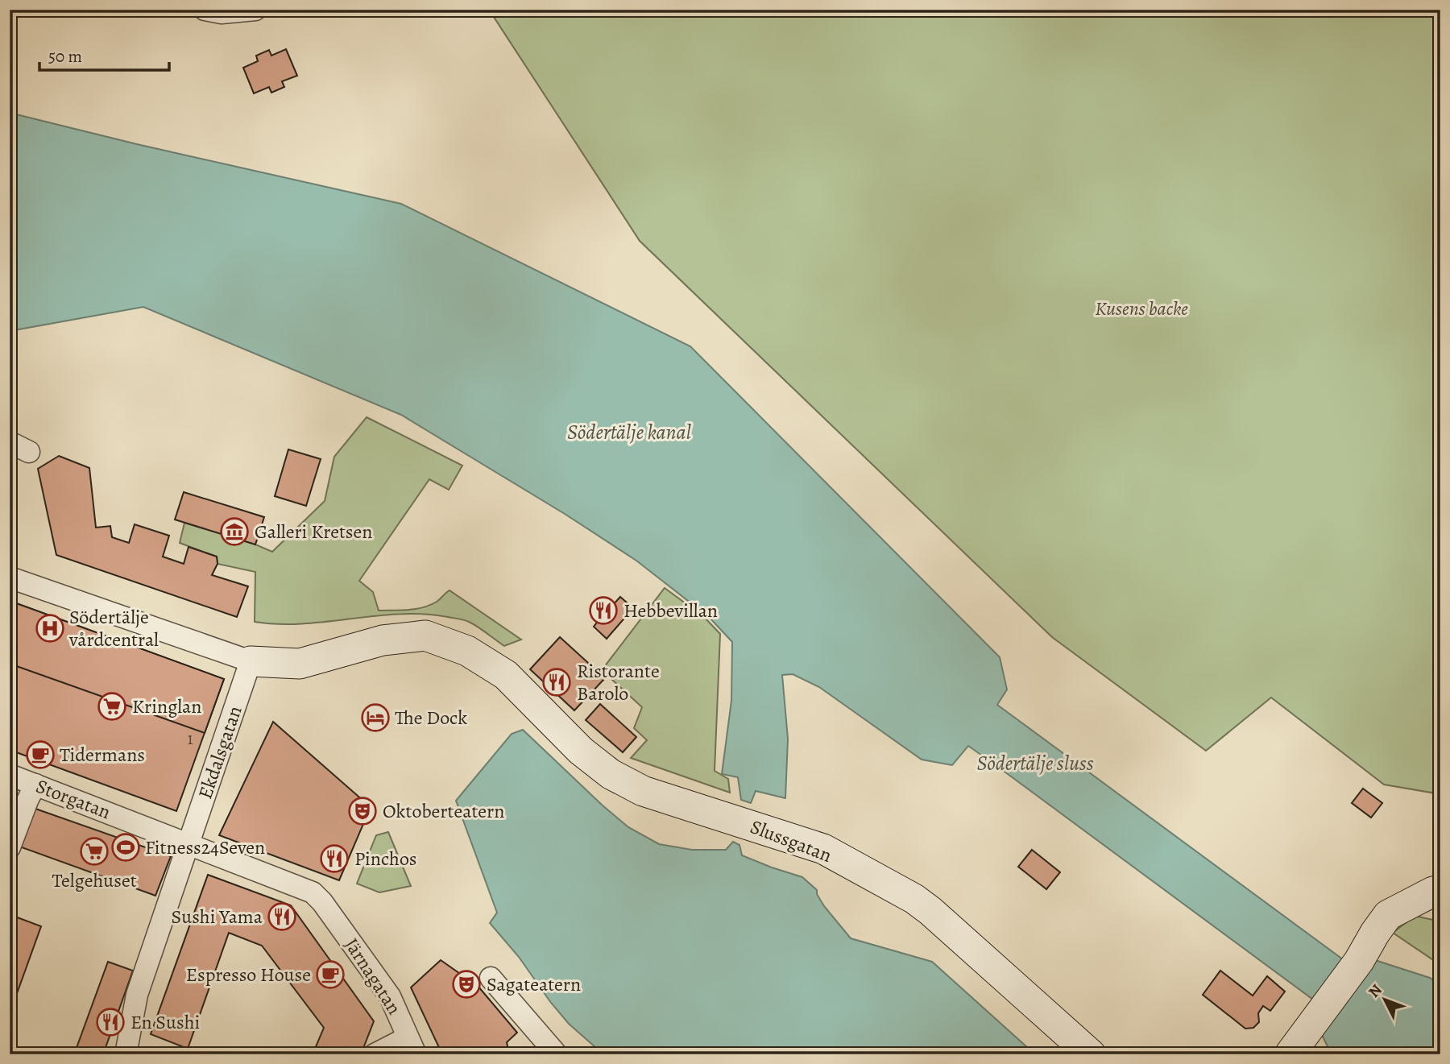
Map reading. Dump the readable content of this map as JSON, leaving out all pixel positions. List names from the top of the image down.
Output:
{
  "streets": {
    "street": [
      "Ekdalsgatan",
      "Storgatan",
      "Slussgatan",
      "Järnagatan"
    ]
  },
  "crossings": [
    ["Ekdalsgatan", "Storgatan"],
    ["Ekdalsgatan", "Slussgatan"],
    ["Storgatan", "Järnagatan"]
  ],
  "water": ["Södertälje kanal", "Södertälje sluss"],
  "parks": ["Kusens backe"],
  "places": {
    "museum": ["Galleri Kretsen"],
    "restaurant": [
      "Hebbevillan",
      "Ristorante Barolo",
      "Pinchos",
      "Sushi Yama",
      "En Sushi"
    ],
    "hospital": ["Södertälje vårdcentral"],
    "supermarket": ["Kringlan", "Telgehuset"],
    "hotel": ["The Dock"],
    "cafe": ["Tidermans", "Espresso House"],
    "theatre": ["Oktoberteatern", "Sagateatern"],
    "sports": ["Fitness24Seven"]
  },
  "house_numbers": ["1"],
  "scale_bar": "50 m",
  "north": "top left"
}
